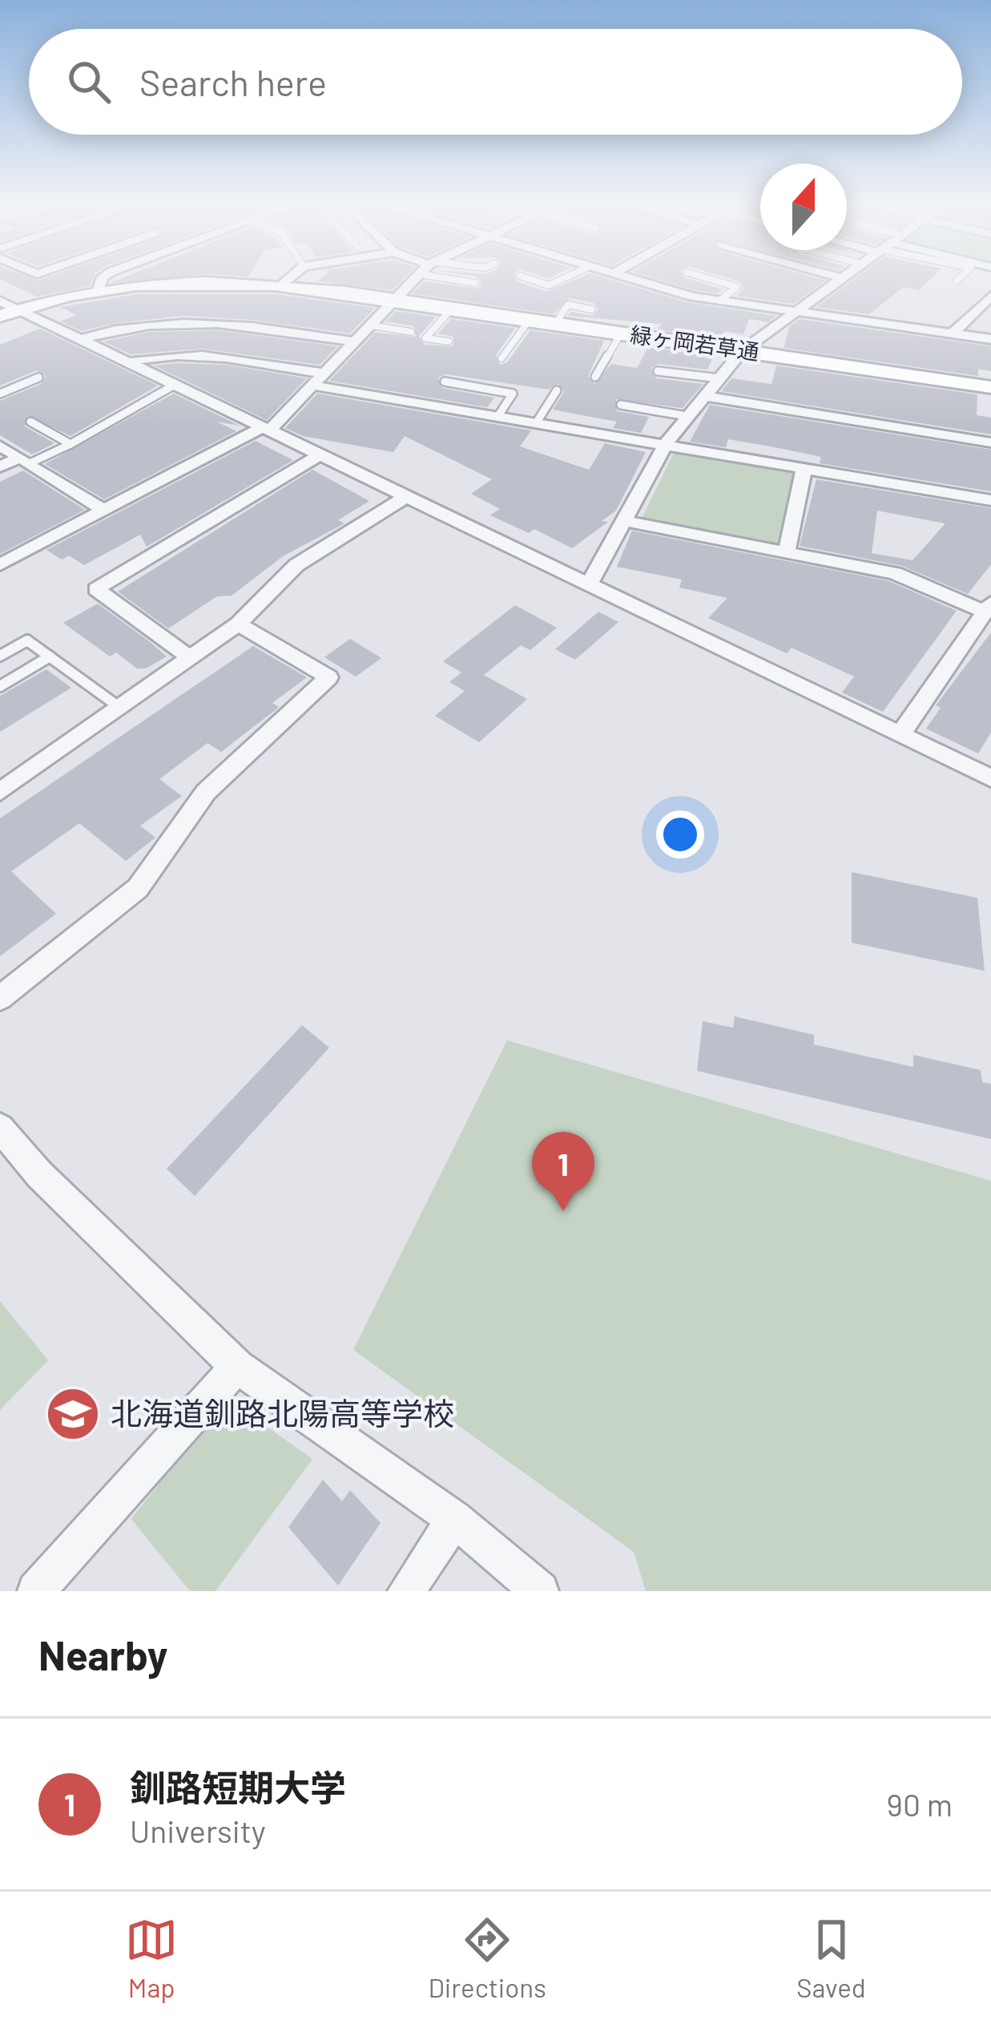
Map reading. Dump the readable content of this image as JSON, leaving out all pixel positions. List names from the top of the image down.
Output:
{
  "streets": {
    "street": ["緑ヶ岡若草通"]
  },
  "places": {
    "school or university": ["北海道釧路北陽高等学校"]
  },
  "north": "top",
  "page": {
    "search": "Search here",
    "pins": "1",
    "heading": "Nearby",
    "list": [
      {
        "mark": "1",
        "name": "釧路短期大学",
        "note": "University",
        "value": "90 m"
      }
    ],
    "nav": ["Map", "Directions", "Saved"]
  }
}
